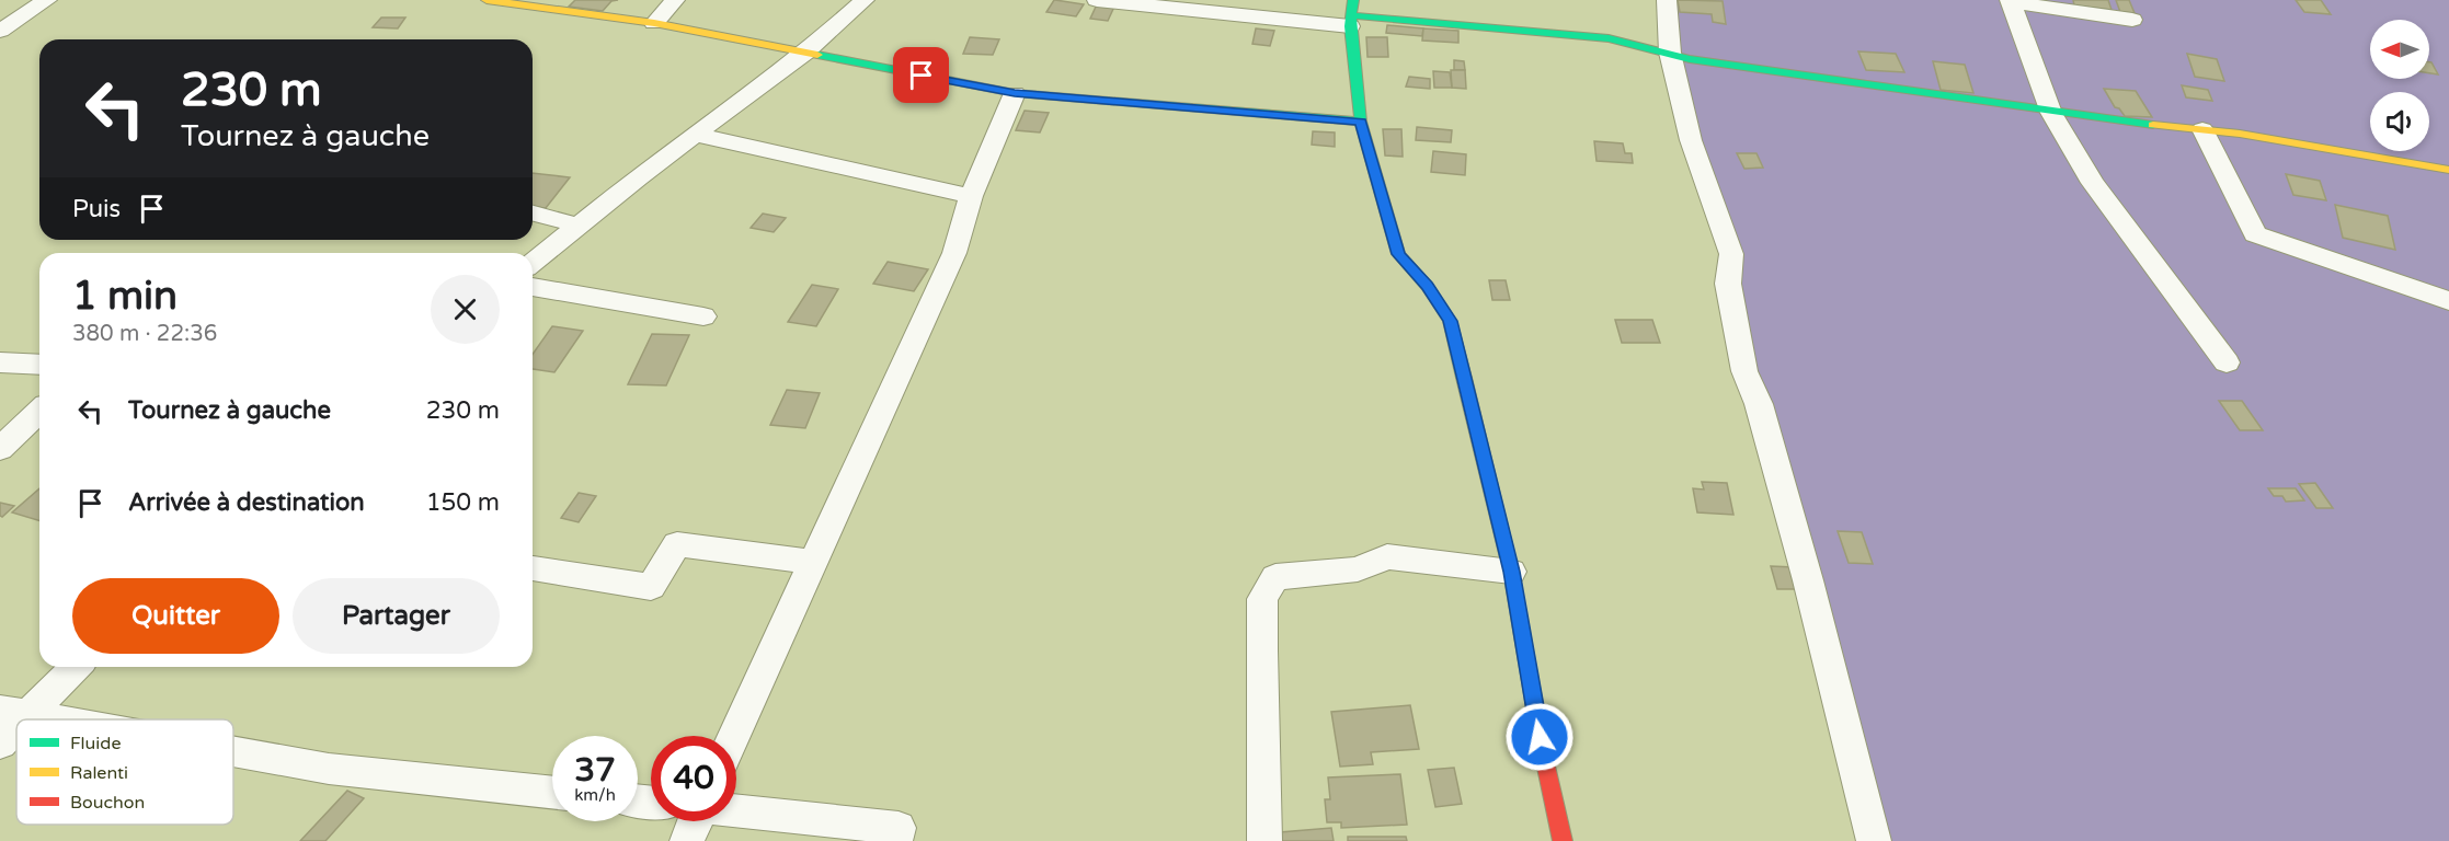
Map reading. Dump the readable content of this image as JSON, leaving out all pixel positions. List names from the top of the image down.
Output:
{
  "legend": ["Fluide", "Ralenti", "Bouchon"],
  "north": "left",
  "page": {
    "turn": ["230 m", "Tournez à gauche"],
    "then": "Puis",
    "heading": ["1 min", "380 m · 22:36"],
    "list": [
      {
        "name": "Tournez à gauche",
        "value": "230 m"
      },
      {
        "name": "Arrivée à destination",
        "value": "150 m"
      }
    ],
    "buttons": ["Quitter", "Partager"],
    "speed": "37 km/h",
    "limit": "40"
  }
}
